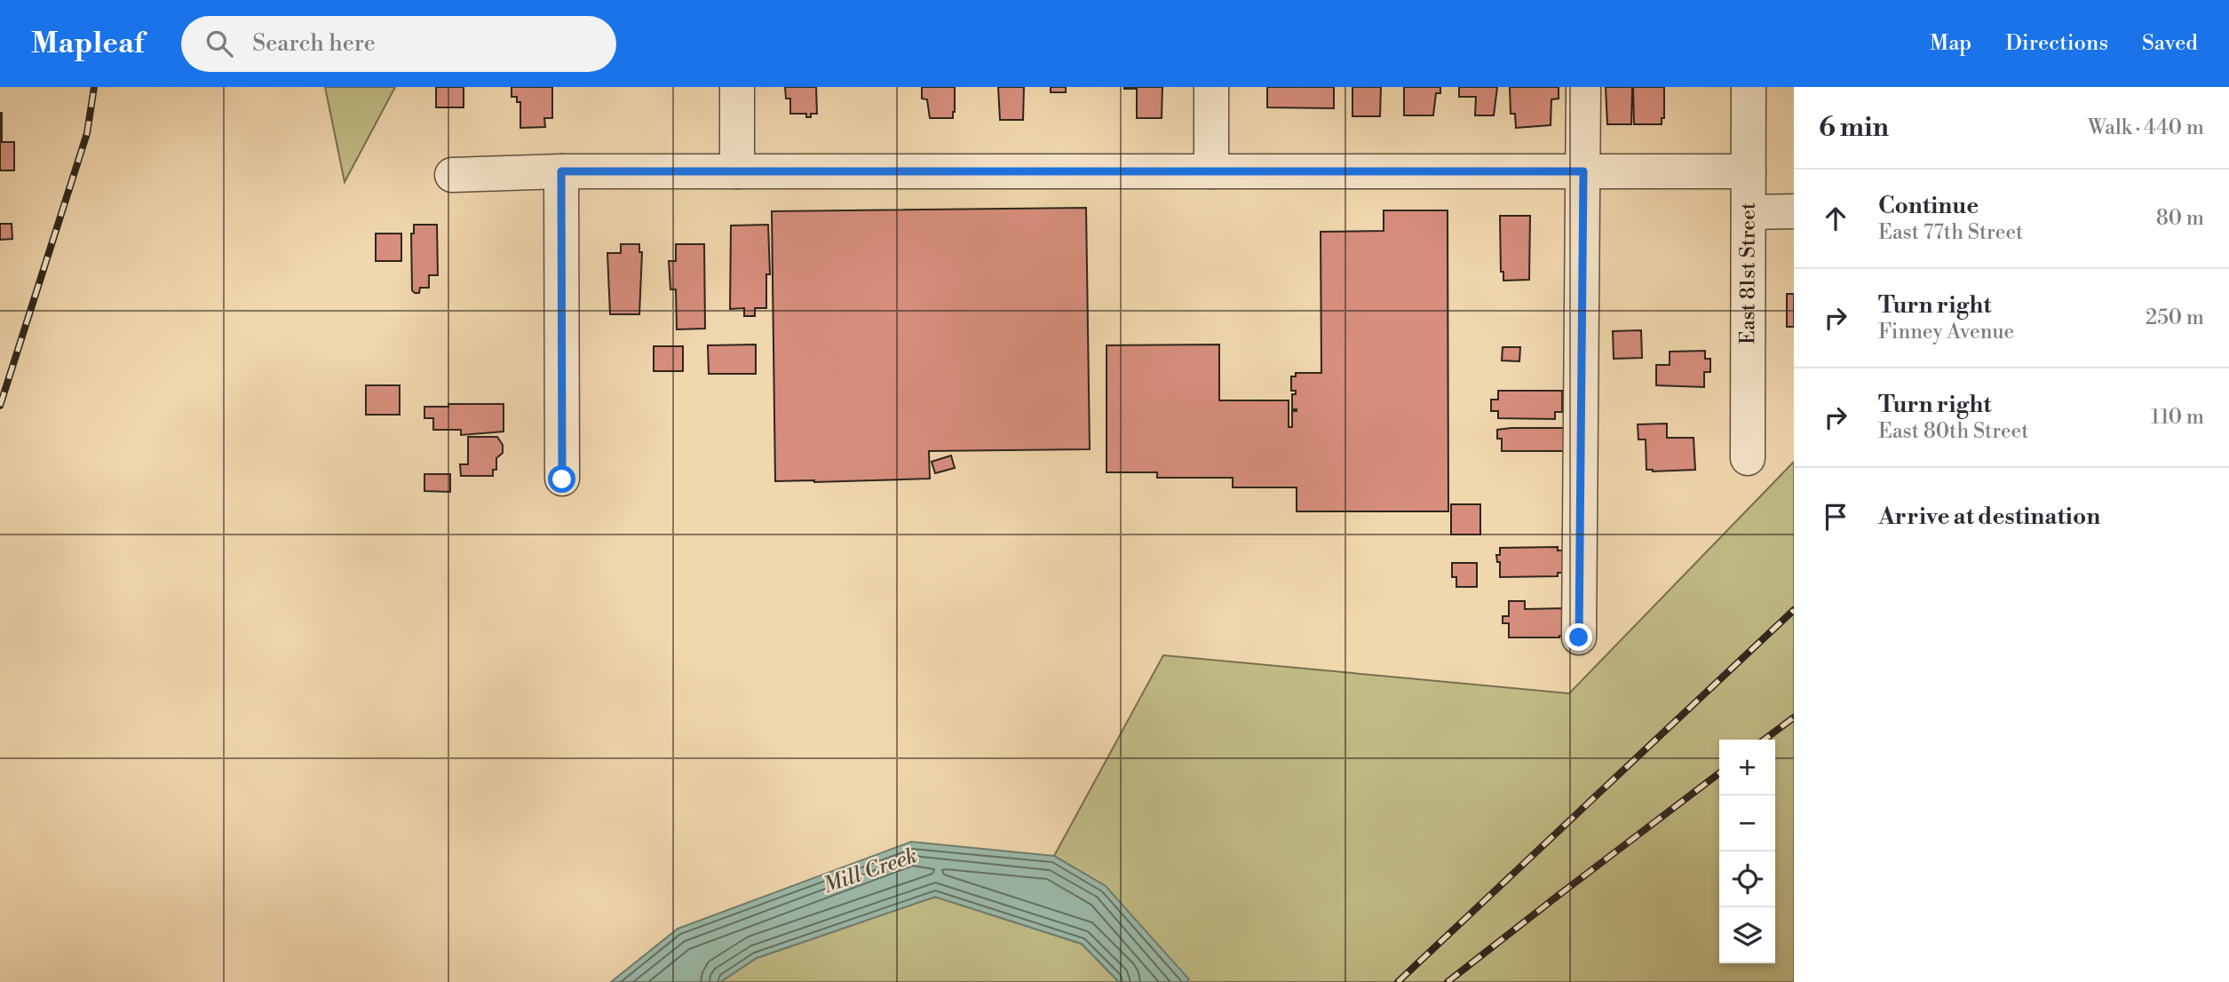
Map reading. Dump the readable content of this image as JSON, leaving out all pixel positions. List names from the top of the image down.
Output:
{
  "streets": {
    "street": ["East 81st Street"]
  },
  "water": ["Mill Creek"],
  "page": {
    "header": "Mapleaf",
    "search": "Search here",
    "nav": ["Map", "Directions", "Saved"],
    "heading": ["6 min", "Walk · 440 m"],
    "list": [
      ["Continue", "East 77th Street", "80 m"],
      ["Turn right", "Finney Avenue", "250 m"],
      ["Turn right", "East 80th Street", "110 m"],
      "Arrive at destination"
    ],
    "map_buttons": ["+", "−"]
  }
}
